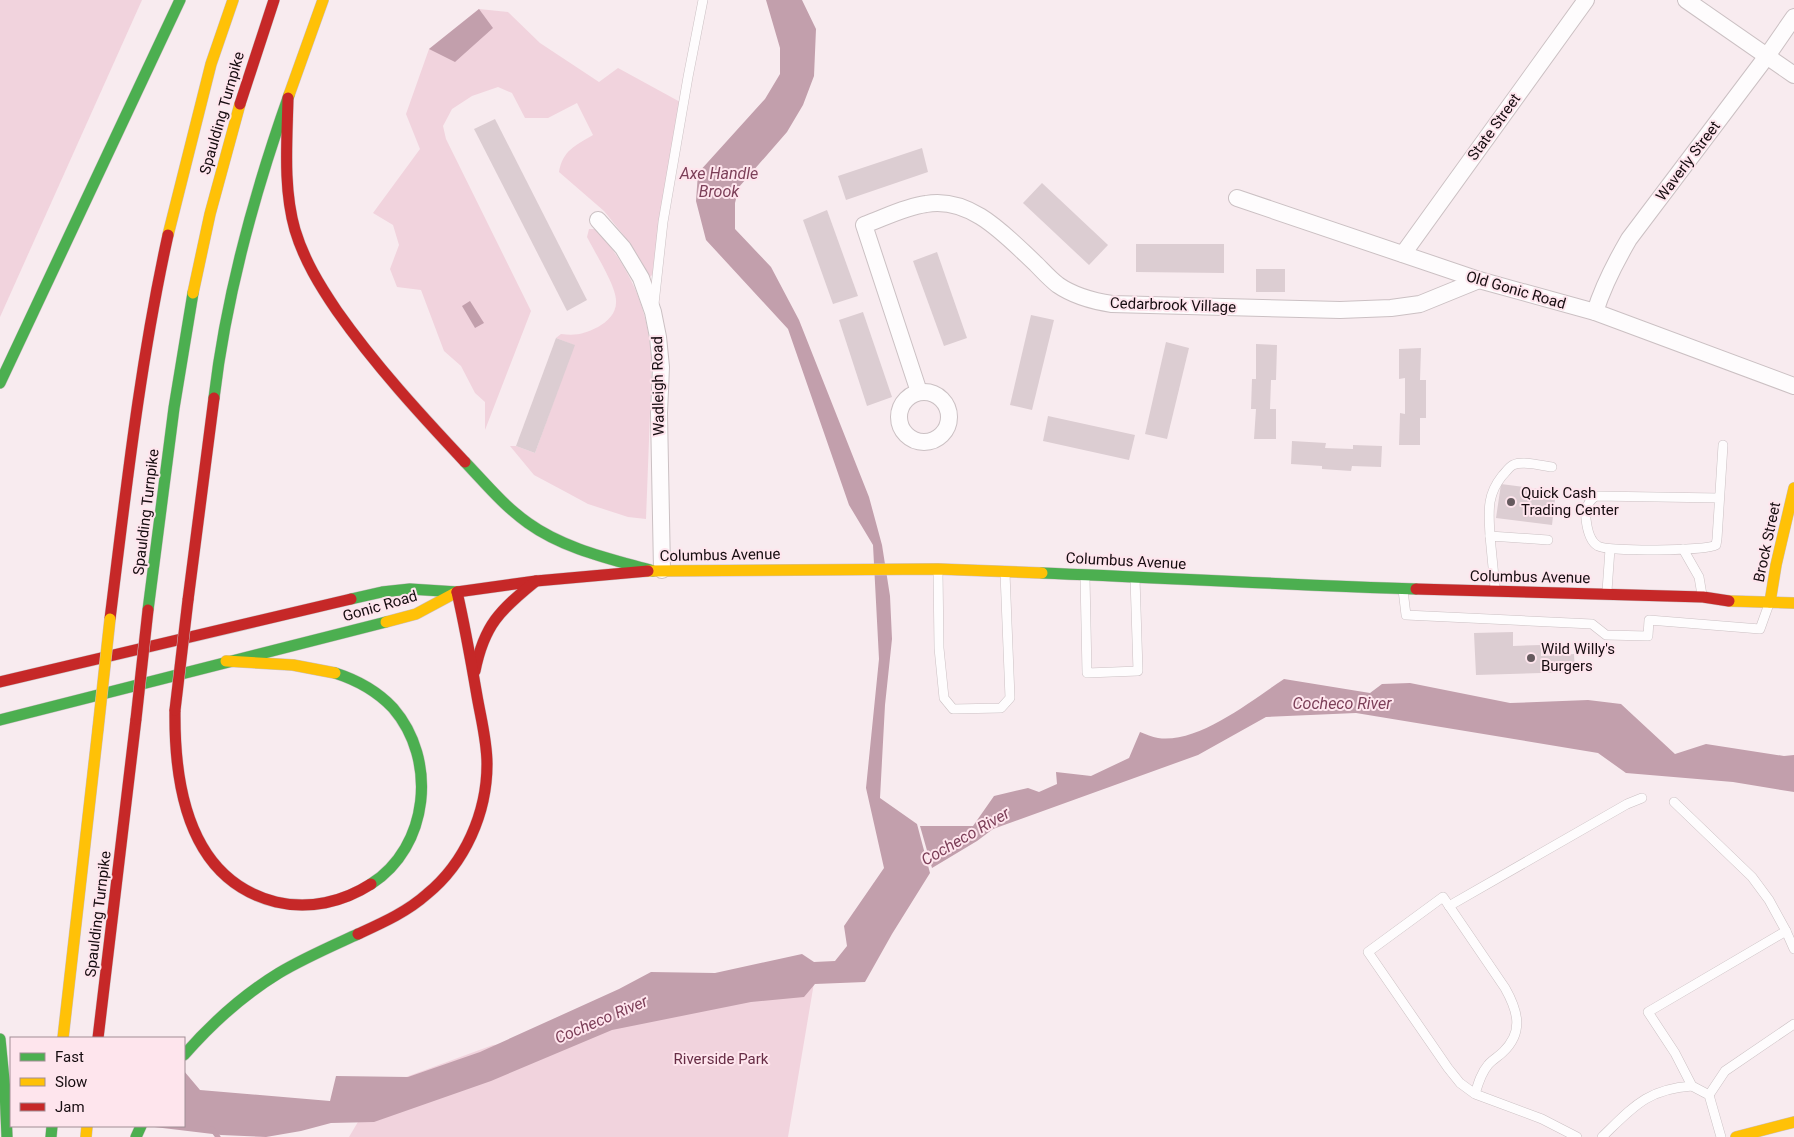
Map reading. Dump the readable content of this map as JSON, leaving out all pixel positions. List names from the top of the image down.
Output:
{
  "streets": {
    "main road": [
      "Spaulding Turnpike",
      "Brock Street",
      "Columbus Avenue",
      "Gonic Road"
    ],
    "street": [
      "State Street",
      "Waverly Street",
      "Old Gonic Road",
      "Cedarbrook Village",
      "Wadleigh Road"
    ]
  },
  "crossings": [
    ["State Street", "Old Gonic Road"],
    ["Waverly Street", "Old Gonic Road"],
    ["Old Gonic Road", "Cedarbrook Village"],
    ["Wadleigh Road", "Columbus Avenue"],
    ["Brock Street", "Columbus Avenue"],
    ["Columbus Avenue", "Gonic Road"]
  ],
  "water": ["Axe Handle Brook", "Cocheco River"],
  "parks": ["Riverside Park"],
  "places": ["Quick Cash Trading Center", "Wild Willy's Burgers"],
  "legend": ["Fast", "Slow", "Jam"]
}
